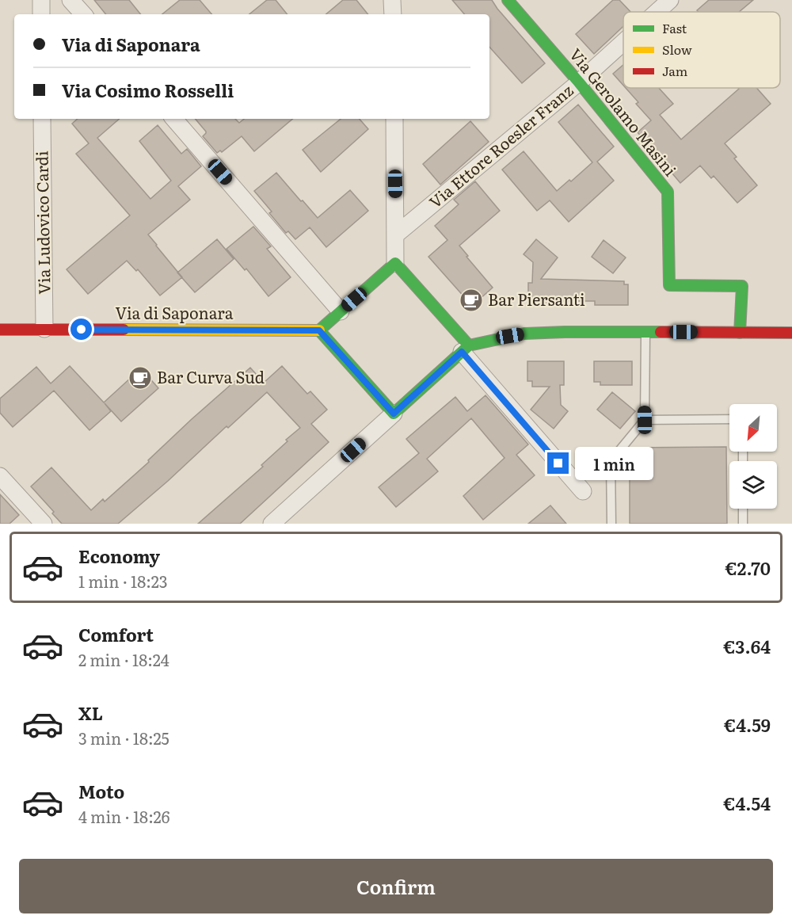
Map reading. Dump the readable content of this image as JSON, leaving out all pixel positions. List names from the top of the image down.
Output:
{
  "streets": {
    "street": [
      "Via Gerolamo Masini",
      "Via Ettore Roesler Franz",
      "Via Ludovico Cardi",
      "Via di Saponara"
    ]
  },
  "crossings": [
    ["Via Gerolamo Masini", "Via Ettore Roesler Franz"],
    ["Via Ludovico Cardi", "Via di Saponara"]
  ],
  "places": {
    "cafe": ["Bar Piersanti", "Bar Curva Sud"]
  },
  "legend": ["Fast", "Slow", "Jam"],
  "north": "bottom left",
  "page": {
    "banner": ["Via di Saponara", "Via Cosimo Rosselli"],
    "bubble": "1 min",
    "list": [
      {
        "name": "Economy",
        "note": "1 min · 18:23",
        "value": "€2.70"
      },
      {
        "name": "Comfort",
        "note": "2 min · 18:24",
        "value": "€3.64"
      },
      {
        "name": "XL",
        "note": "3 min · 18:25",
        "value": "€4.59"
      },
      {
        "name": "Moto",
        "note": "4 min · 18:26",
        "value": "€4.54"
      }
    ],
    "buttons": "Confirm"
  }
}
